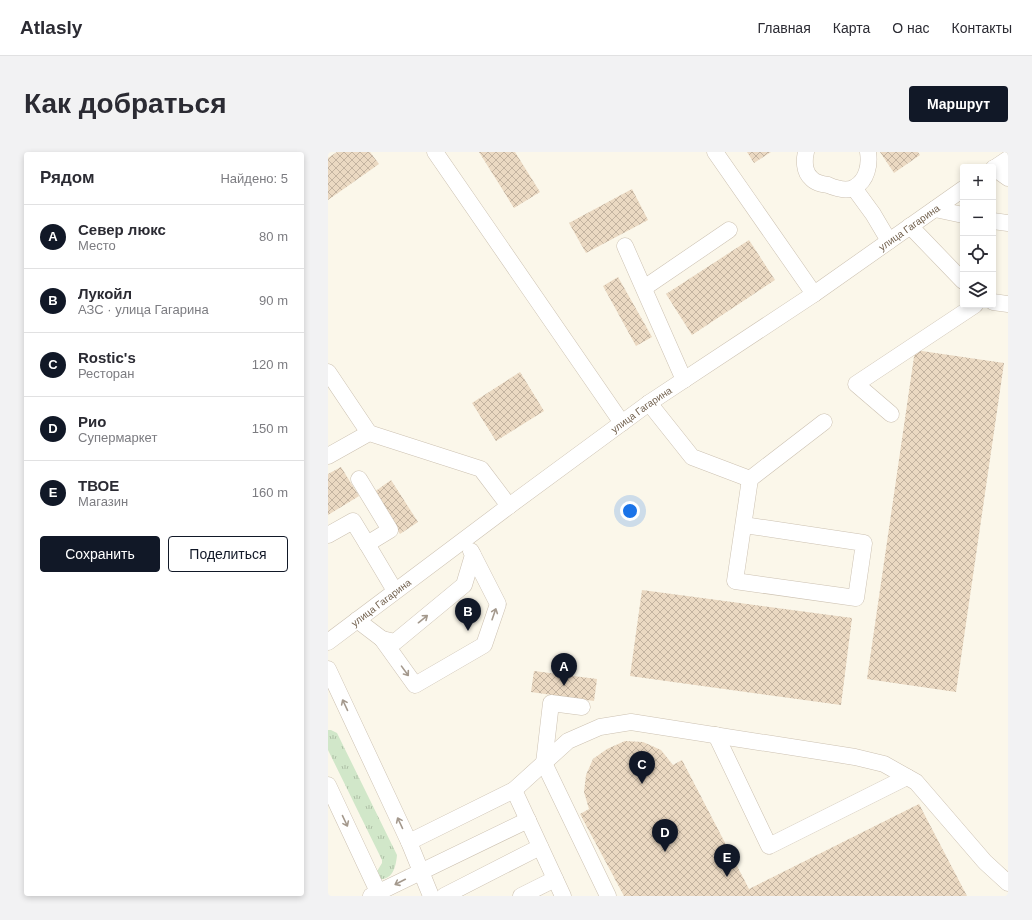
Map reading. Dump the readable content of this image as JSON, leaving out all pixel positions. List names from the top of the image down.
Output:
{
  "streets": {
    "street": ["улица Гагарина"]
  },
  "page": {
    "header": "Atlasly",
    "nav": [
      "Главная",
      "Карта",
      "О нас",
      "Контакты"
    ],
    "buttons": [
      "Маршрут",
      ["Сохранить", "Поделиться"]
    ],
    "title": "Как добраться",
    "heading": ["Рядом", "Найдено: 5"],
    "map_buttons": ["+", "−"],
    "list": [
      {
        "mark": "A",
        "name": "Север люкс",
        "note": "Место",
        "value": "80 m"
      },
      {
        "mark": "B",
        "name": "Лукойл",
        "note": "АЗС · улица Гагарина",
        "value": "90 m"
      },
      {
        "mark": "C",
        "name": "Rostic's",
        "note": "Ресторан",
        "value": "120 m"
      },
      {
        "mark": "D",
        "name": "Рио",
        "note": "Супермаркет",
        "value": "150 m"
      },
      {
        "mark": "E",
        "name": "ТВОЕ",
        "note": "Магазин",
        "value": "160 m"
      }
    ],
    "pins": [
      "B",
      "A",
      "C",
      "D",
      "E"
    ]
  }
}
